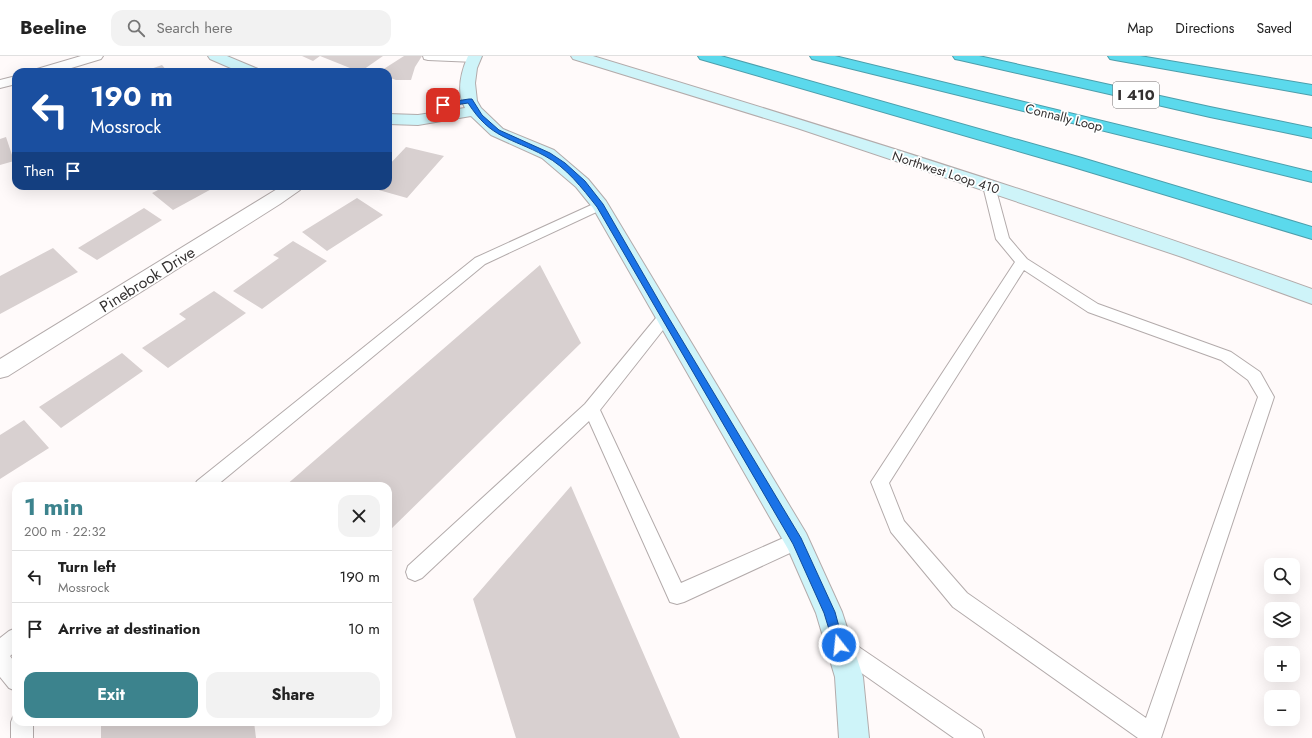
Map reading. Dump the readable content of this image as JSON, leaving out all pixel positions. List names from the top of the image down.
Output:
{
  "streets": {
    "highway": ["I 410", "Connally Loop"],
    "street": ["Northwest Loop 410", "Pinebrook Drive"]
  },
  "page": {
    "header": "Beeline",
    "search": "Search here",
    "nav": ["Map", "Directions", "Saved"],
    "turn": ["190 m", "Mossrock"],
    "then": "Then",
    "heading": ["1 min", "200 m · 22:32"],
    "list": [
      {
        "name": "Turn left",
        "note": "Mossrock",
        "value": "190 m"
      },
      {
        "name": "Arrive at destination",
        "value": "10 m"
      }
    ],
    "map_buttons": ["+", "−"],
    "buttons": ["Exit", "Share"]
  }
}
